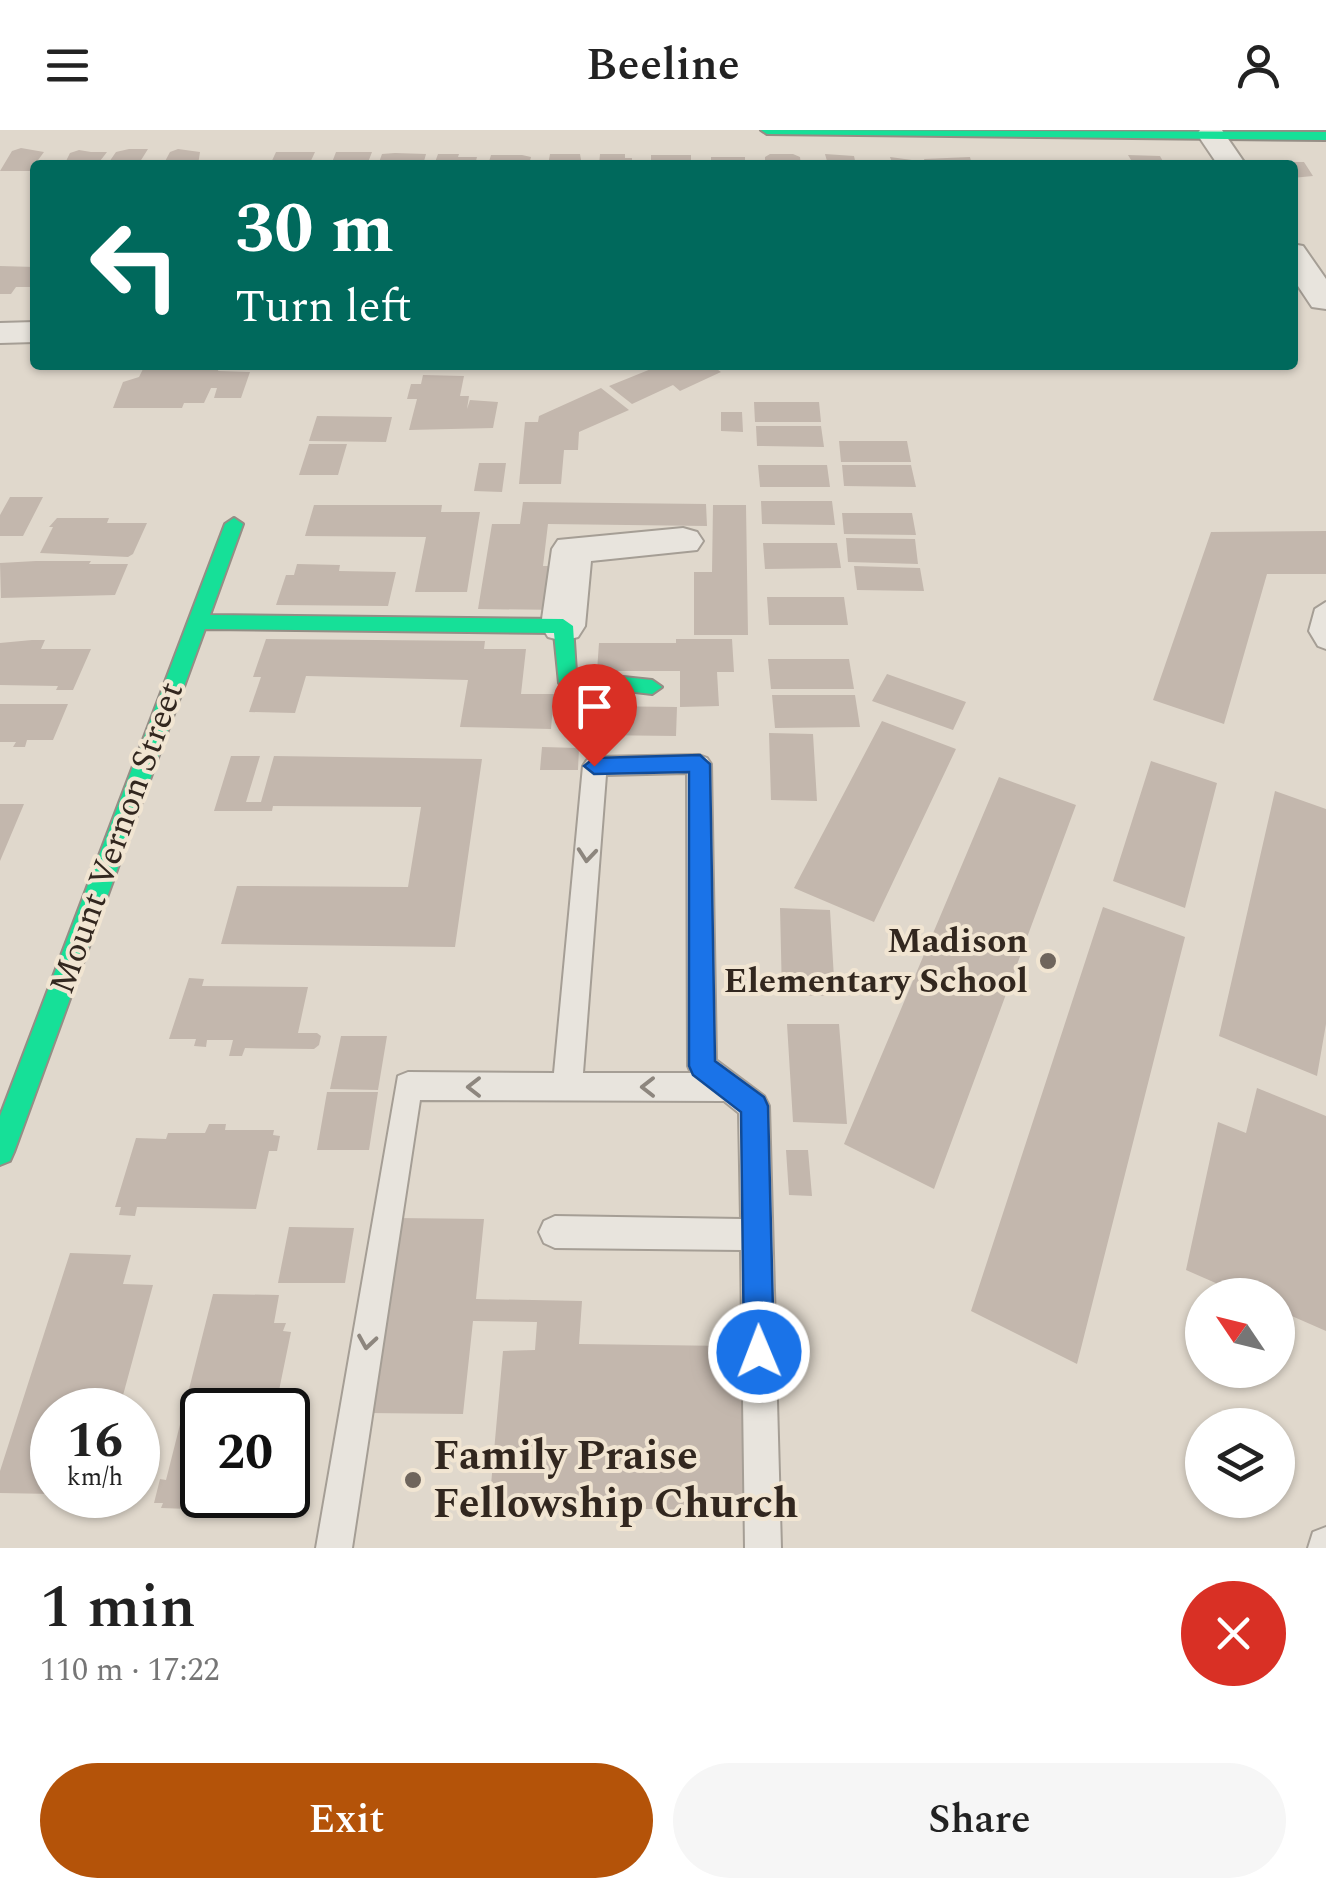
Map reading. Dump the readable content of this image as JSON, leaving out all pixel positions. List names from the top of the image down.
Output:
{
  "streets": {
    "street": ["Mount Vernon Street"]
  },
  "places": ["Madison Elementary School", "Family Praise Fellowship Church"],
  "north": "top left",
  "page": {
    "header": "Beeline",
    "turn": ["30 m", "Turn left"],
    "speed": "16 km/h",
    "limit": "20",
    "heading": ["1 min", "110 m · 17:22"],
    "buttons": ["Exit", "Share"]
  }
}
